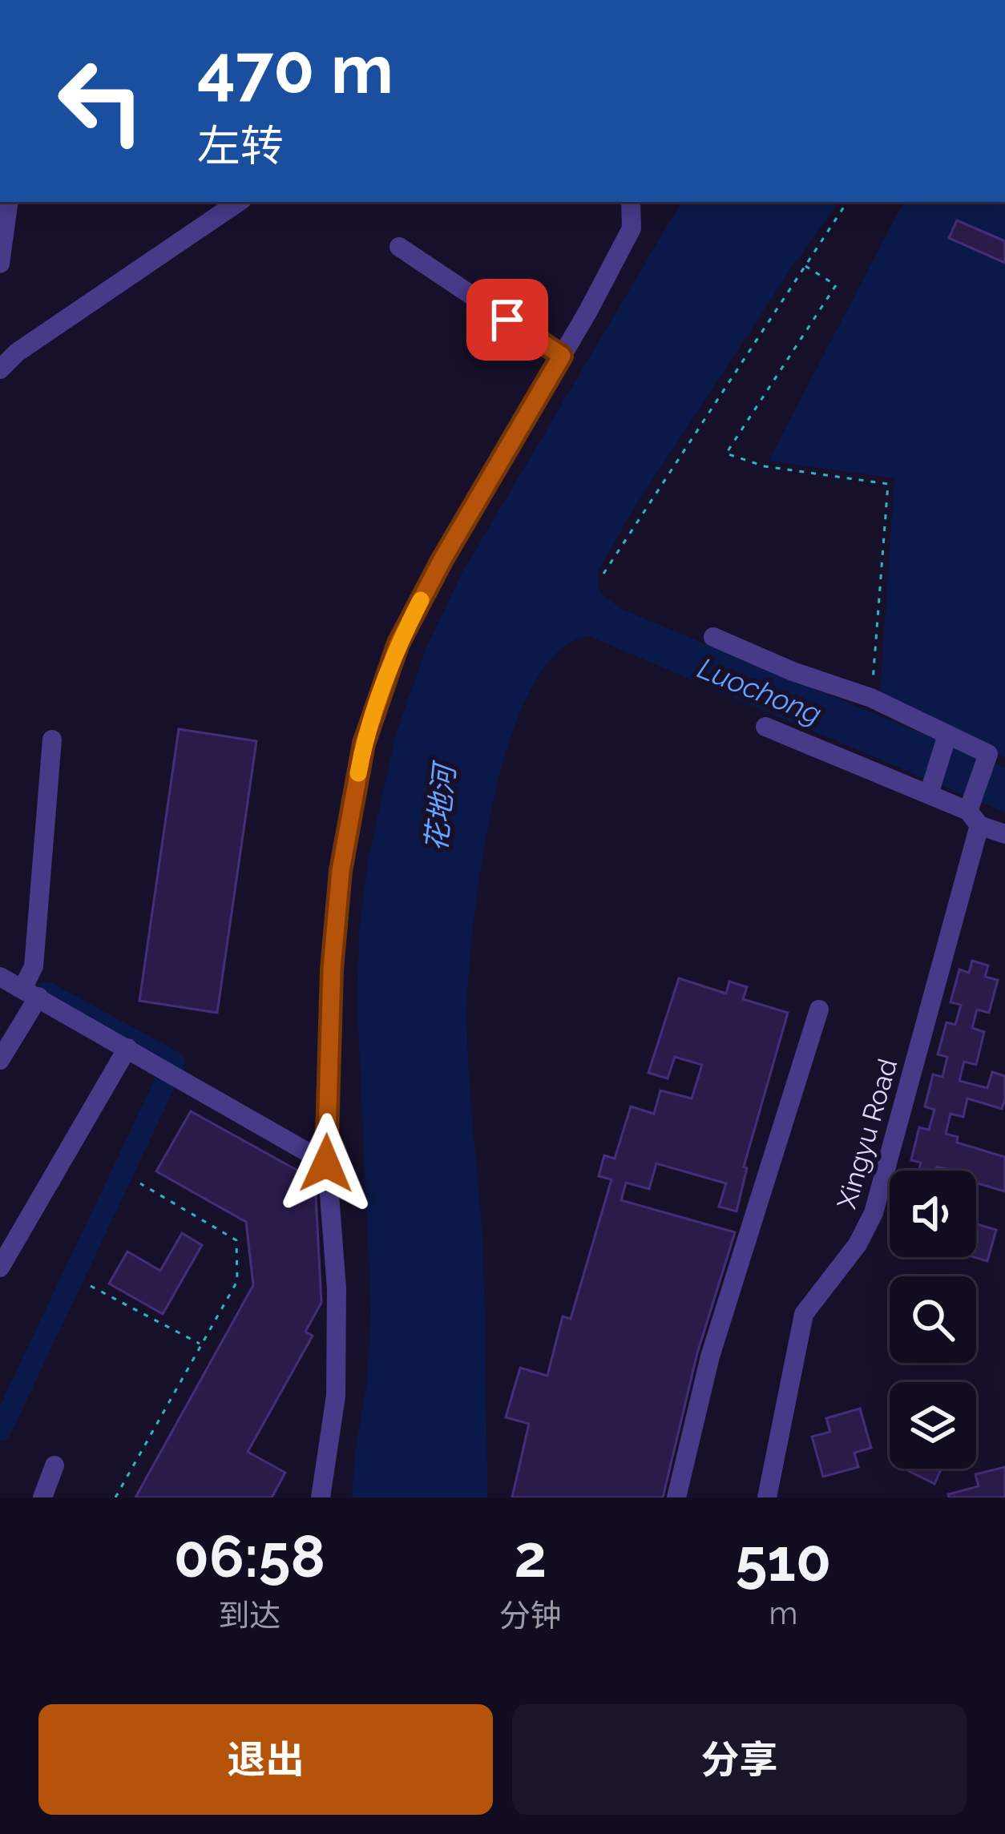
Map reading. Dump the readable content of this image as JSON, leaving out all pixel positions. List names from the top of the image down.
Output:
{
  "streets": {
    "street": ["Xingyu Road"]
  },
  "water": ["Luochong", "花地河"],
  "page": {
    "turn": ["470 m", "左转"],
    "eta": [
      "06:58",
      "到达",
      "2",
      "分钟",
      "510",
      "m"
    ],
    "buttons": ["退出", "分享"]
  }
}
